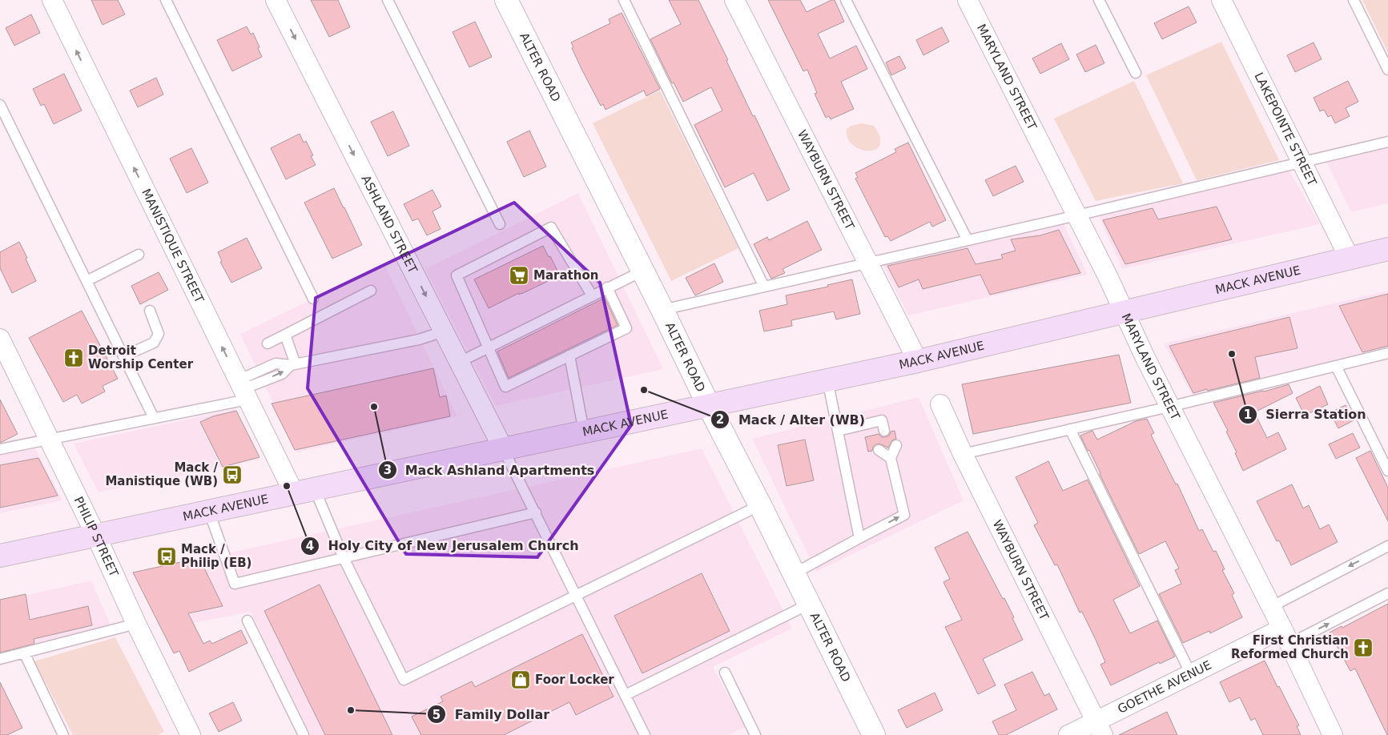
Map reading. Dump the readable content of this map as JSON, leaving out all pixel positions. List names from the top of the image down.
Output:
{
  "streets": {
    "main road": ["MACK AVENUE"],
    "street": [
      "ALTER ROAD",
      "MARYLAND STREET",
      "LAKEPOINTE STREET",
      "WAYBURN STREET",
      "ASHLAND STREET",
      "MANISTIQUE STREET",
      "PHILIP STREET",
      "GOETHE AVENUE"
    ]
  },
  "crossings": [
    ["ALTER ROAD", "MACK AVENUE"],
    ["MARYLAND STREET", "MACK AVENUE"],
    ["MARYLAND STREET", "GOETHE AVENUE"],
    ["LAKEPOINTE STREET", "MACK AVENUE"],
    ["WAYBURN STREET", "MACK AVENUE"],
    ["WAYBURN STREET", "GOETHE AVENUE"],
    ["ASHLAND STREET", "MACK AVENUE"],
    ["MANISTIQUE STREET", "MACK AVENUE"],
    ["MACK AVENUE", "PHILIP STREET"]
  ],
  "one_way": ["ASHLAND STREET", "MANISTIQUE STREET"],
  "places": {
    "supermarket": ["Marathon"],
    "other": [
      "Sierra Station",
      "Mack / Alter (WB)",
      "Mack Ashland Apartments",
      "Holy City of New Jerusalem Church",
      "Family Dollar"
    ],
    "church": ["Detroit Worship Center", "First Christian Reformed Church"],
    "bus stop": ["Mack / Manistique (WB)", "Mack / Philip (EB)"],
    "shop": ["Foor Locker"]
  }
}
